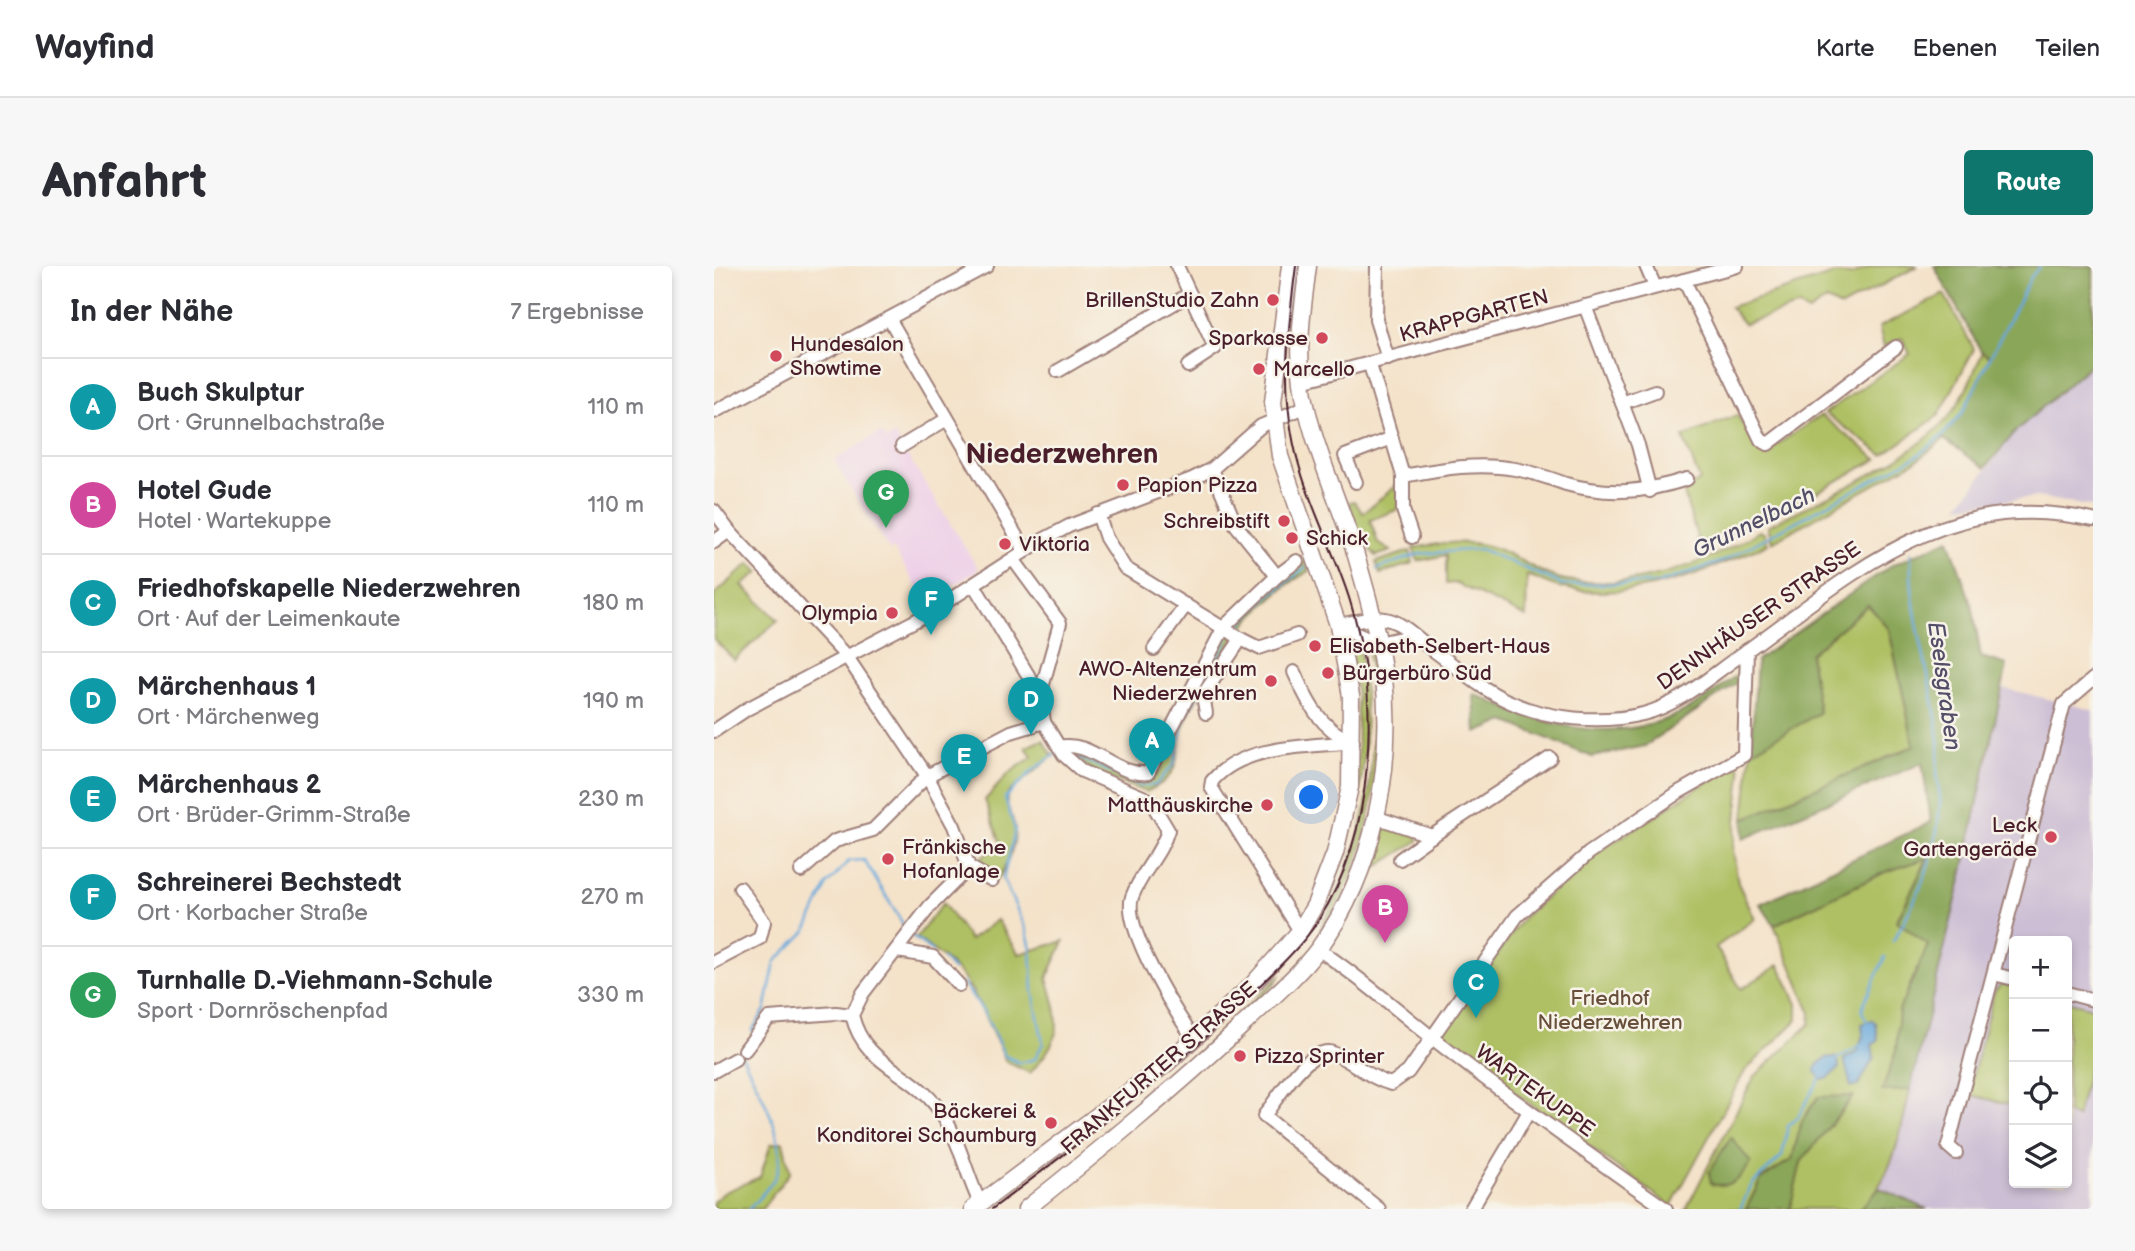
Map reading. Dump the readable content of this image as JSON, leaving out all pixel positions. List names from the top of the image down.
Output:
{
  "streets": {
    "main road": ["FRANKFURTER STRASSE"],
    "street": ["KRAPPGARTEN", "DENNHÄUSER STRASSE", "WARTEKUPPE"]
  },
  "crossings": [
    ["KRAPPGARTEN", "FRANKFURTER STRASSE"],
    ["DENNHÄUSER STRASSE", "FRANKFURTER STRASSE"],
    ["FRANKFURTER STRASSE", "WARTEKUPPE"]
  ],
  "districts": ["Niederzwehren"],
  "water": ["Grunnelbach", "Eselsgraben"],
  "parks": ["Friedhof Niederzwehren"],
  "places": [
    "BrillenStudio Zahn",
    "Sparkasse",
    "Hundesalon Showtime",
    "Marcello",
    "Papion Pizza",
    "Schreibstift",
    "Schick",
    "Viktoria",
    "Olympia",
    "Elisabeth-Selbert-Haus",
    "Bürgerbüro Süd",
    "AWO-Altenzentrum Niederzwehren",
    "Matthäuskirche",
    "Leck Gartengeräde",
    "Fränkische Hofanlage",
    "Pizza Sprinter",
    "Bäckerei & Konditorei Schaumburg"
  ],
  "page": {
    "header": "Wayfind",
    "nav": ["Karte", "Ebenen", "Teilen"],
    "buttons": "Route",
    "title": "Anfahrt",
    "heading": ["In der Nähe", "7 Ergebnisse"],
    "list": [
      {
        "mark": "A",
        "name": "Buch Skulptur",
        "note": "Ort · Grunnelbachstraße",
        "value": "110 m"
      },
      {
        "mark": "B",
        "name": "Hotel Gude",
        "note": "Hotel · Wartekuppe",
        "value": "110 m"
      },
      {
        "mark": "C",
        "name": "Friedhofskapelle Niederzwehren",
        "note": "Ort · Auf der Leimenkaute",
        "value": "180 m"
      },
      {
        "mark": "D",
        "name": "Märchenhaus 1",
        "note": "Ort · Märchenweg",
        "value": "190 m"
      },
      {
        "mark": "E",
        "name": "Märchenhaus 2",
        "note": "Ort · Brüder-Grimm-Straße",
        "value": "230 m"
      },
      {
        "mark": "F",
        "name": "Schreinerei Bechstedt",
        "note": "Ort · Korbacher Straße",
        "value": "270 m"
      },
      {
        "mark": "G",
        "name": "Turnhalle D.-Viehmann-Schule",
        "note": "Sport · Dornröschenpfad",
        "value": "330 m"
      }
    ],
    "pins": [
      "G",
      "F",
      "D",
      "A",
      "E",
      "B",
      "C"
    ],
    "map_buttons": ["+", "−"]
  }
}
